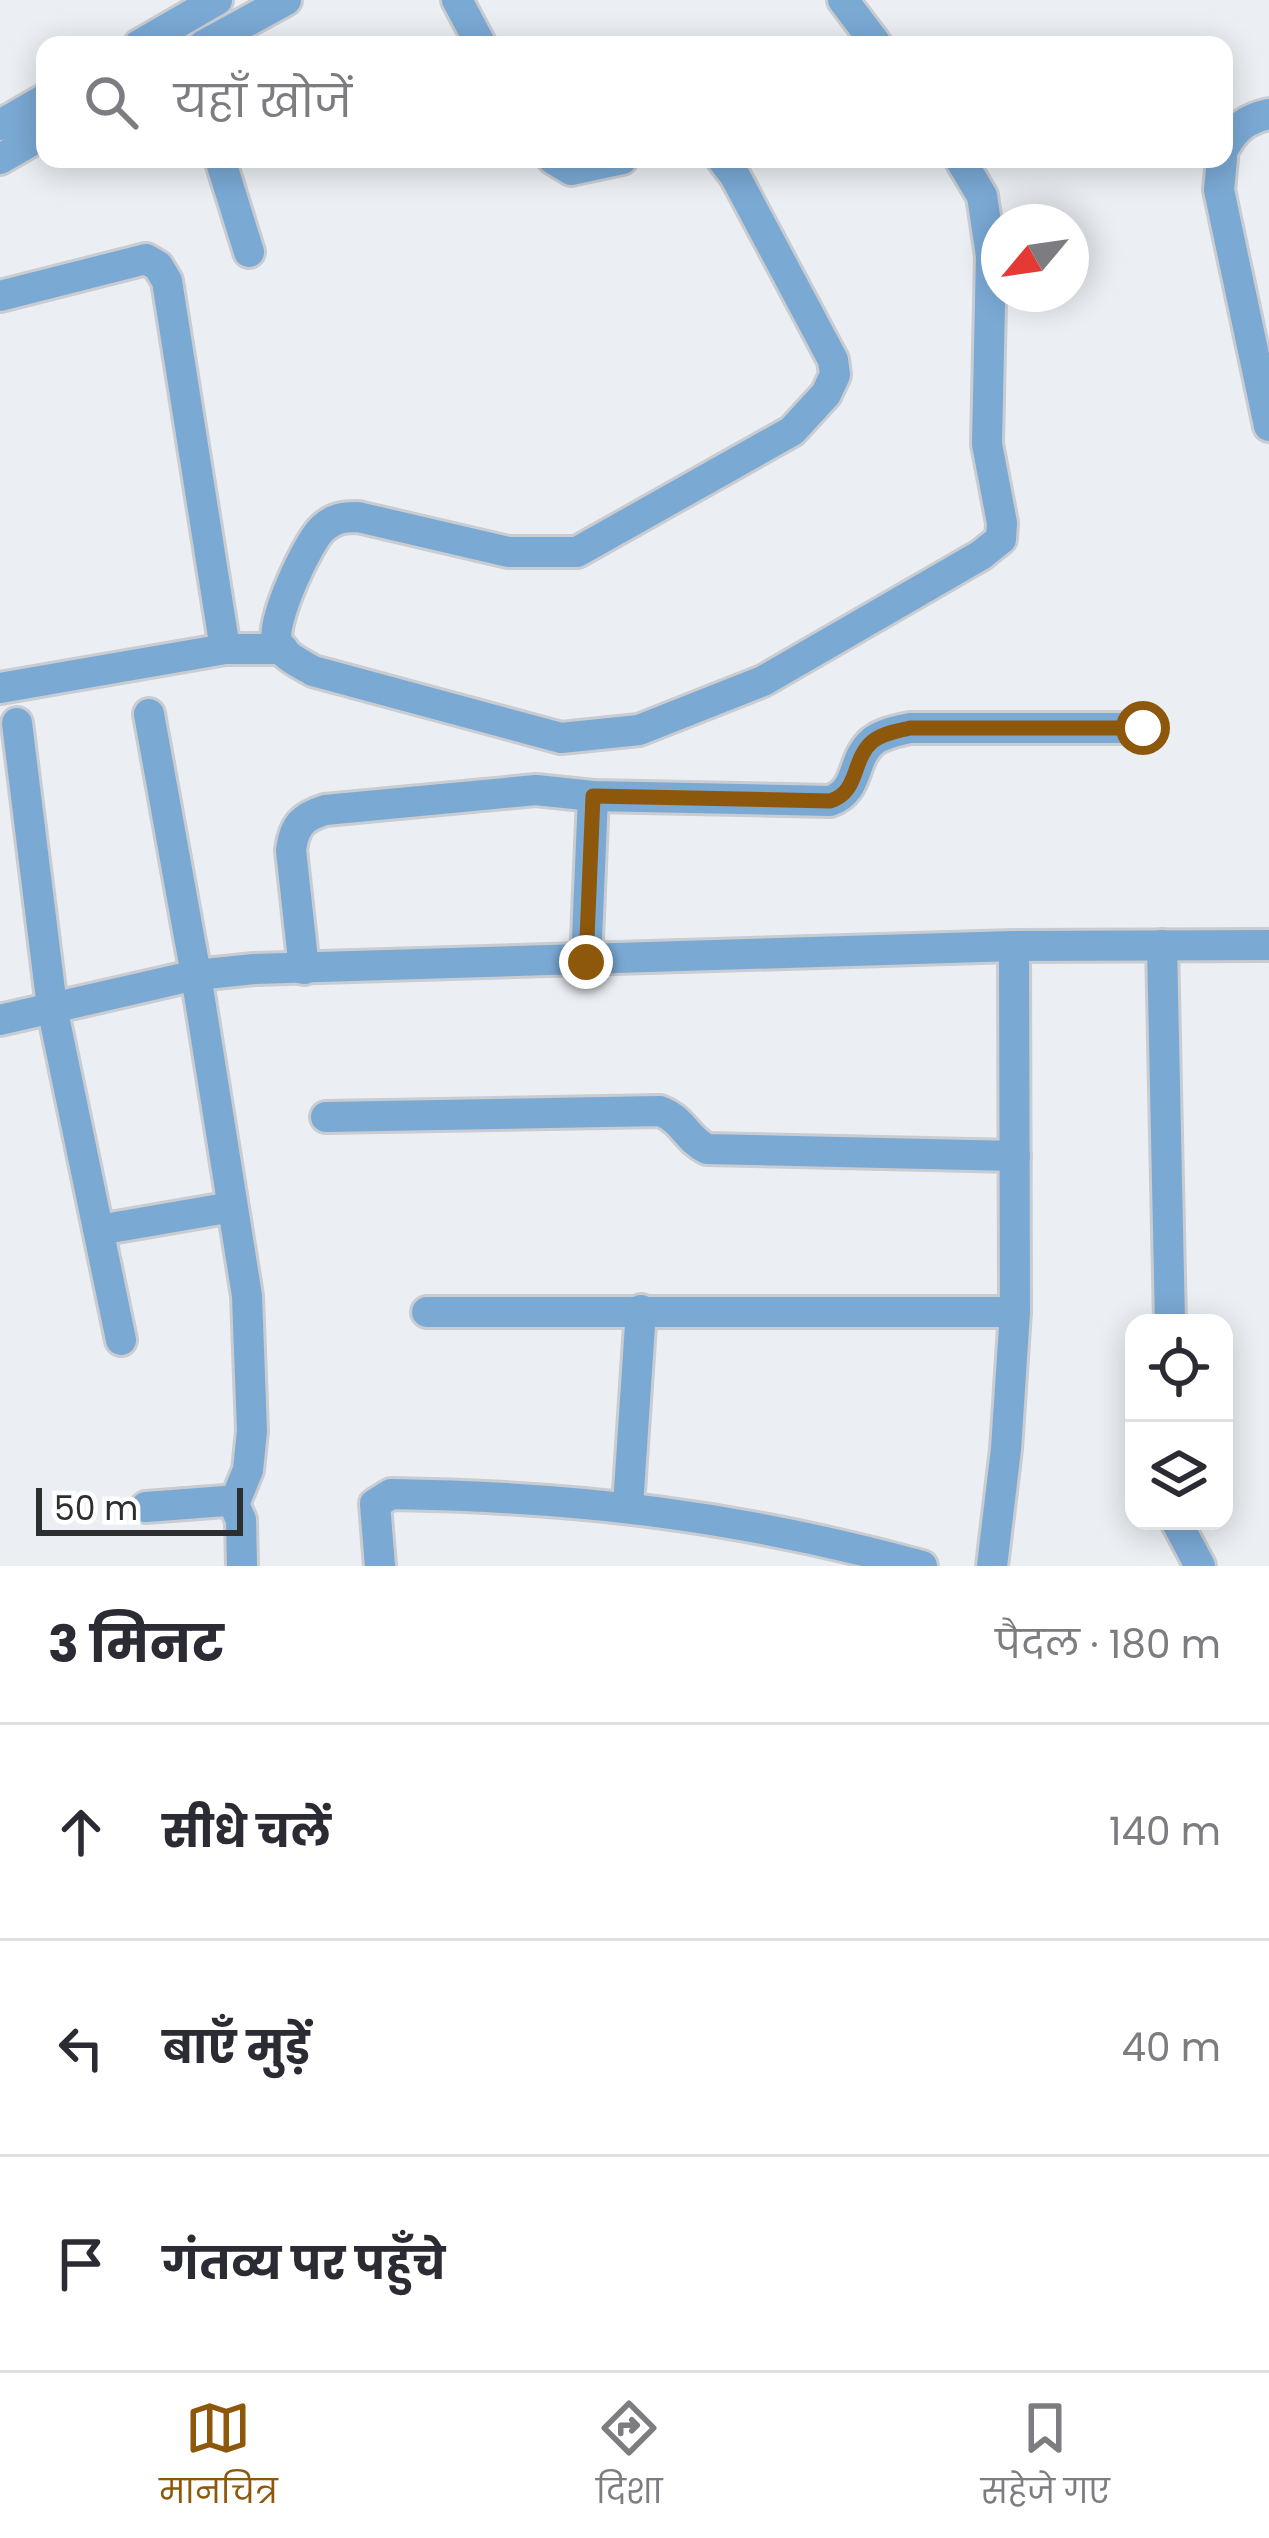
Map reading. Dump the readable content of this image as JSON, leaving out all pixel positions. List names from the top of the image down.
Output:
{
  "scale_bar": "50 m",
  "north": "bottom left",
  "page": {
    "search": "यहाँ खोजें",
    "scale": "50 m",
    "heading": ["3 मिनट", "पैदल · 180 m"],
    "list": [
      ["सीधे चलें", "140 m"],
      ["बाएँ मुड़ें", "40 m"],
      "गंतव्य पर पहुँचे"
    ],
    "nav": ["मानचित्र", "दिशा", "सहेजे गए"]
  }
}
